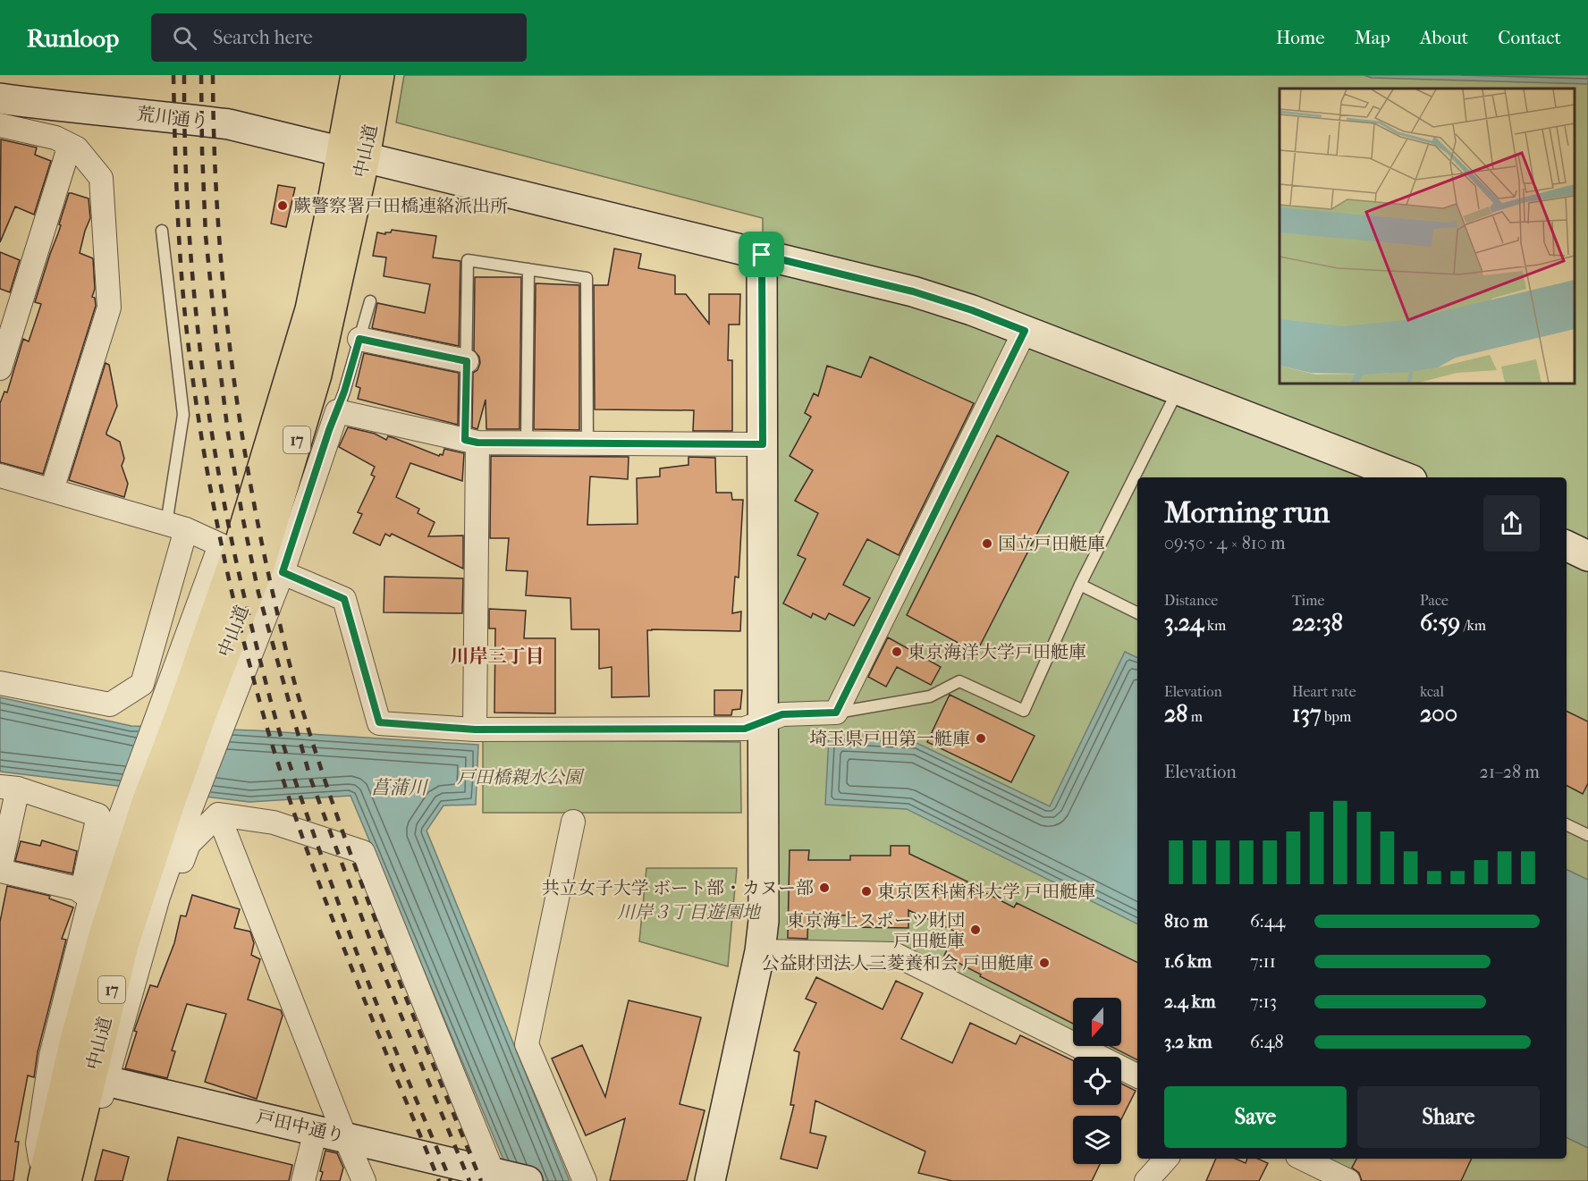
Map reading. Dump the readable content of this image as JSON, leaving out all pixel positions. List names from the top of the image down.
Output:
{
  "streets": {
    "highway": ["中山道", "17"],
    "street": ["荒川通り", "戸田中通り"]
  },
  "crossings": [
    ["荒川通り", "中山道"]
  ],
  "districts": ["川岸三丁目"],
  "water": ["菖蒲川"],
  "parks": ["戸田橋親水公園", "川岸３丁目遊園地"],
  "places": [
    "蕨警察署戸田橋連絡派出所",
    "国立戸田艇庫",
    "東京海洋大学戸田艇庫",
    "埼玉県戸田第一艇庫",
    "共立女子大学 ボート部・カヌー部",
    "東京医科歯科大学 戸田艇庫",
    "東京海上スポーツ財団 戸田艇庫",
    "公益財団法人三菱養和会 戸田艇庫"
  ],
  "north": "bottom",
  "page": {
    "header": "Runloop",
    "search": "Search here",
    "nav": [
      "Home",
      "Map",
      "About",
      "Contact"
    ],
    "heading": ["Morning run", "09:50 · 4 × 810 m"],
    "stats": [
      ["Distance", "3.24 km"],
      ["Time", "22:38"],
      ["Pace", "6:59 /km"],
      ["Elevation", "28 m"],
      ["Heart rate", "137 bpm"],
      ["kcal", "200"]
    ],
    "chart": ["Elevation", "21–28 m"],
    "list": [
      {
        "name": "810 m",
        "note": "6:44"
      },
      {
        "name": "1.6 km",
        "note": "7:11"
      },
      {
        "name": "2.4 km",
        "note": "7:13"
      },
      {
        "name": "3.2 km",
        "note": "6:48"
      }
    ],
    "buttons": ["Save", "Share"]
  }
}
